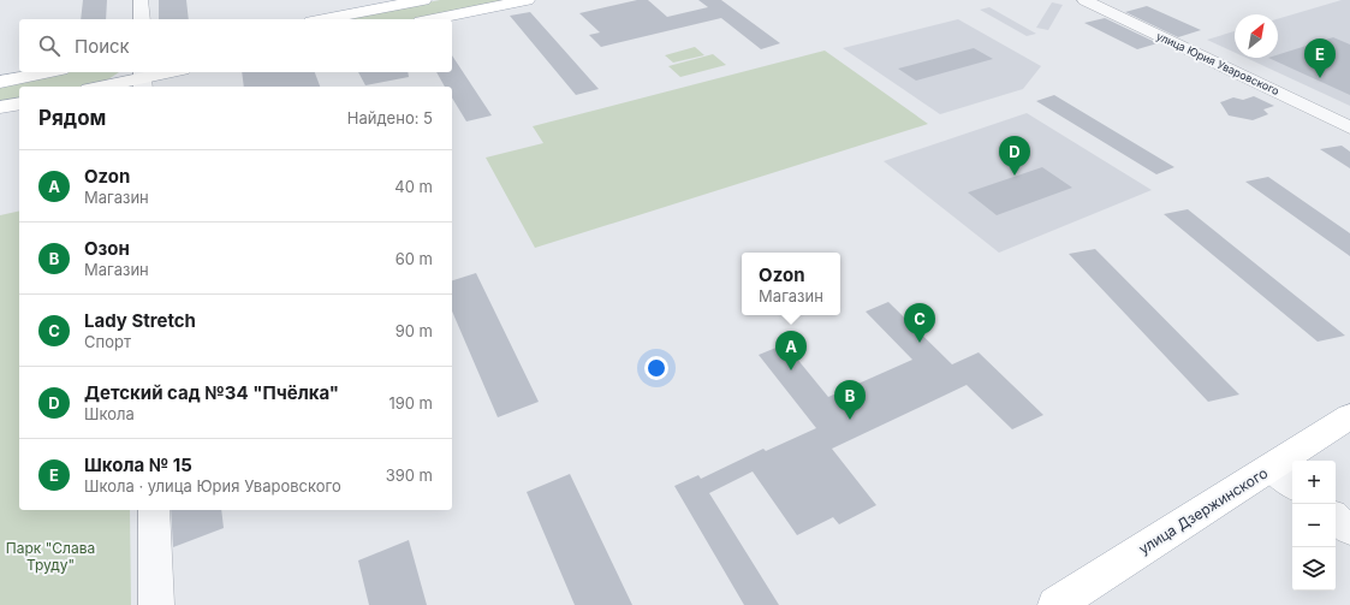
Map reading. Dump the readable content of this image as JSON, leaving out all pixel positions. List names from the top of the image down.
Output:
{
  "streets": {
    "main road": ["улица Дзержинского"],
    "street": ["улица Юрия Уваровского"]
  },
  "parks": ["Парк \"Слава Труду\""],
  "north": "top right",
  "page": {
    "search": "Поиск",
    "pins": [
      "E",
      "D",
      "C",
      "A",
      "B"
    ],
    "heading": ["Рядом", "Найдено: 5"],
    "list": [
      {
        "mark": "A",
        "name": "Ozon",
        "note": "Магазин",
        "value": "40 m"
      },
      {
        "mark": "B",
        "name": "Озон",
        "note": "Магазин",
        "value": "60 m"
      },
      {
        "mark": "C",
        "name": "Lady Stretch",
        "note": "Спорт",
        "value": "90 m"
      },
      {
        "mark": "D",
        "name": "Детский сад №34 \"Пчёлка\"",
        "note": "Школа",
        "value": "190 m"
      },
      {
        "mark": "E",
        "name": "Школа № 15",
        "note": "Школа · улица Юрия Уваровского",
        "value": "390 m"
      }
    ],
    "popup": ["Ozon", "Магазин"],
    "map_buttons": ["+", "−"]
  }
}
